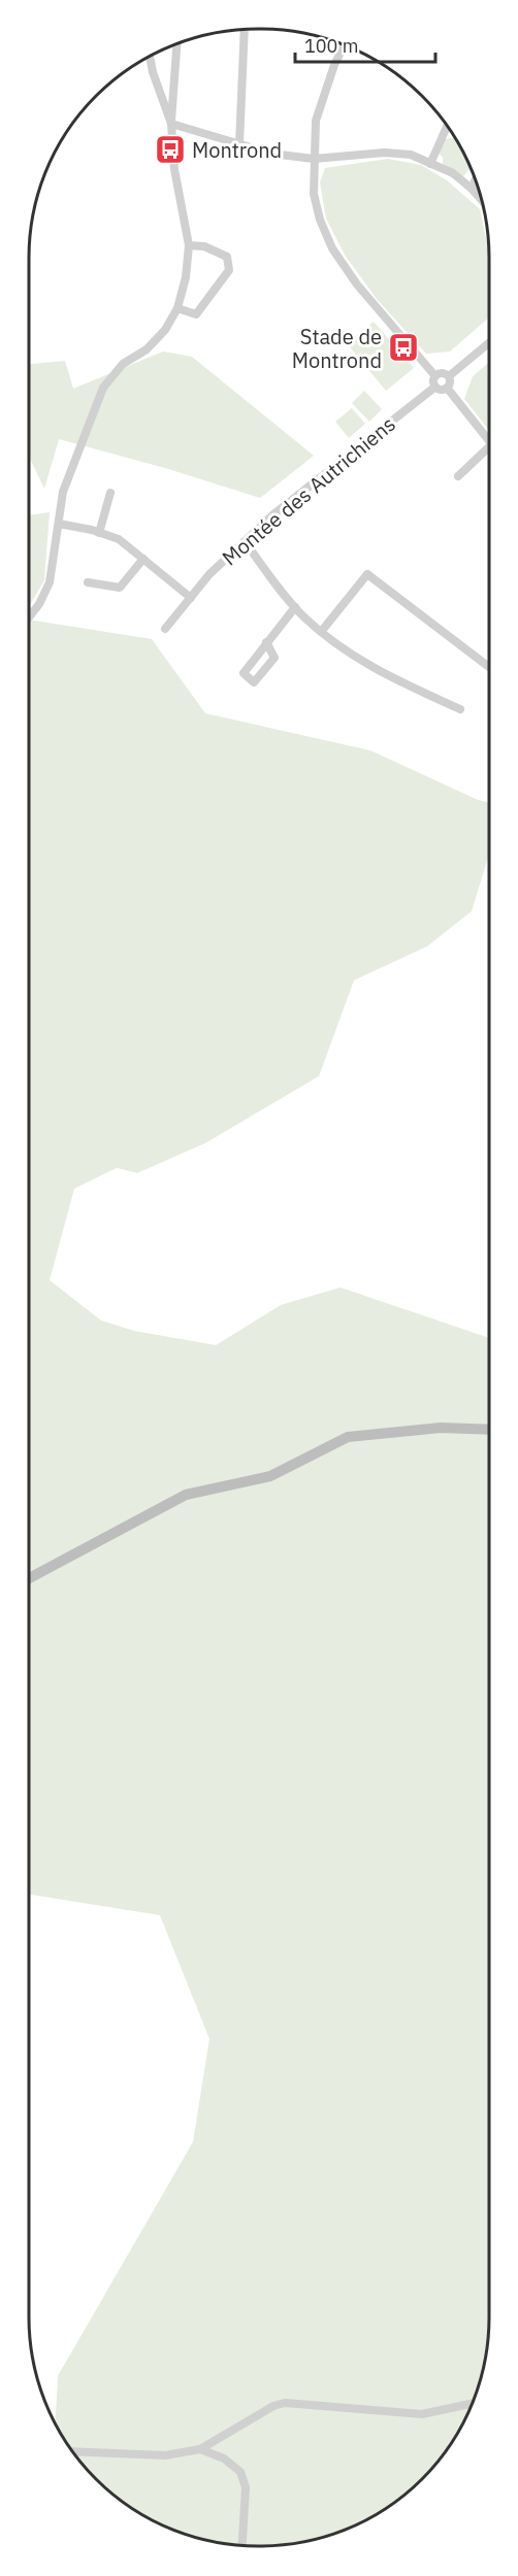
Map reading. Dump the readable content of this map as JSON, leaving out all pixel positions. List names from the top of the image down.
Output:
{
  "streets": {
    "street": ["Montée des Autrichiens"]
  },
  "places": {
    "bus stop": ["Montrond", "Stade de Montrond"]
  },
  "scale_bar": "100 m"
}
